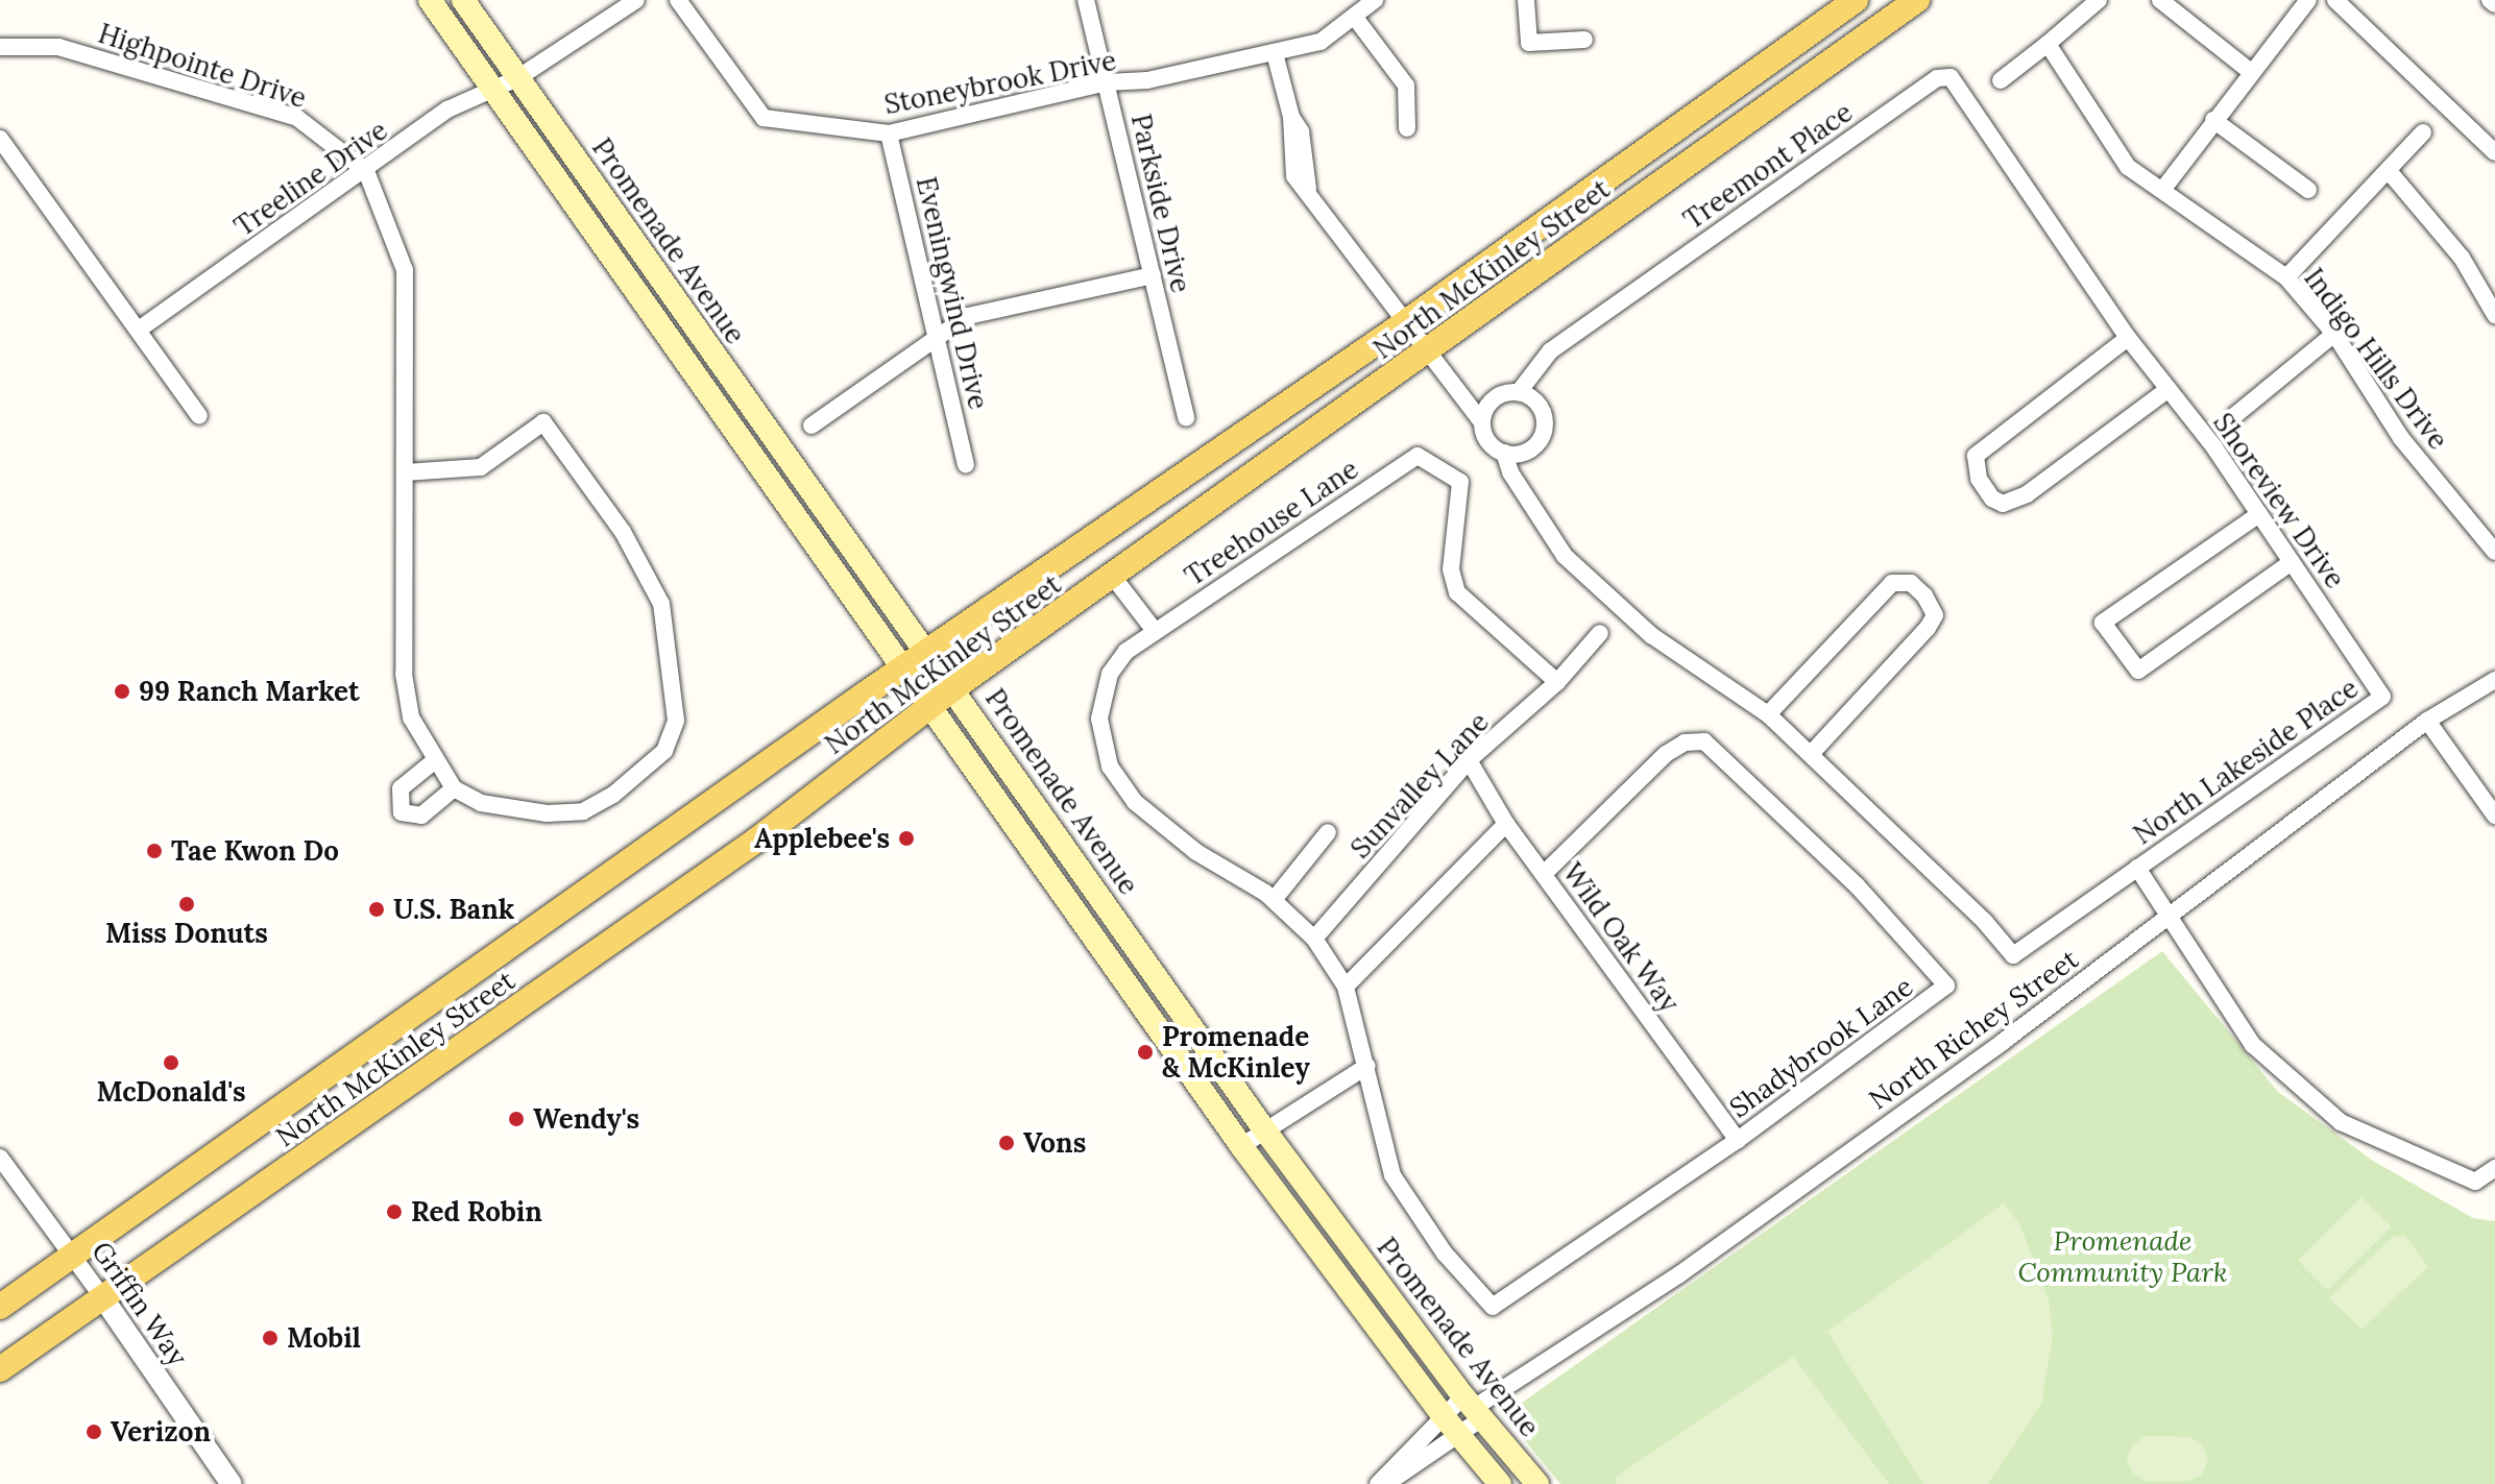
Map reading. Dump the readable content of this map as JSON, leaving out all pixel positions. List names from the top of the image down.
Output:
{
  "streets": {
    "main road": ["Promenade Avenue", "North McKinley Street"],
    "street": [
      "Highpointe Drive",
      "Stoneybrook Drive",
      "Treemont Place",
      "Treeline Drive",
      "Parkside Drive",
      "Eveningwind Drive",
      "Indigo Hills Drive",
      "Shoreview Drive",
      "Treehouse Lane",
      "North Lakeside Place",
      "Sunvalley Lane",
      "Wild Oak Way",
      "North Richey Street",
      "Shadybrook Lane",
      "Griffin Way"
    ]
  },
  "crossings": [
    ["Highpointe Drive", "Treeline Drive"],
    ["Stoneybrook Drive", "Parkside Drive"],
    ["Stoneybrook Drive", "Eveningwind Drive"],
    ["Treemont Place", "Shoreview Drive"],
    ["Treeline Drive", "Promenade Avenue"],
    ["Promenade Avenue", "North McKinley Street"],
    ["Promenade Avenue", "North Richey Street"],
    ["North McKinley Street", "Griffin Way"],
    ["Shoreview Drive", "North Lakeside Place"],
    ["Treehouse Lane", "Sunvalley Lane"],
    ["Treehouse Lane", "Shadybrook Lane"],
    ["North Lakeside Place", "North Richey Street"],
    ["Sunvalley Lane", "Wild Oak Way"],
    ["Wild Oak Way", "Shadybrook Lane"]
  ],
  "parks": ["Promenade Community Park"],
  "places": [
    "99 Ranch Market",
    "Applebee's",
    "Tae Kwon Do",
    "Miss Donuts",
    "U.S. Bank",
    "Promenade & McKinley",
    "McDonald's",
    "Wendy's",
    "Vons",
    "Red Robin",
    "Mobil",
    "Verizon"
  ]
}
